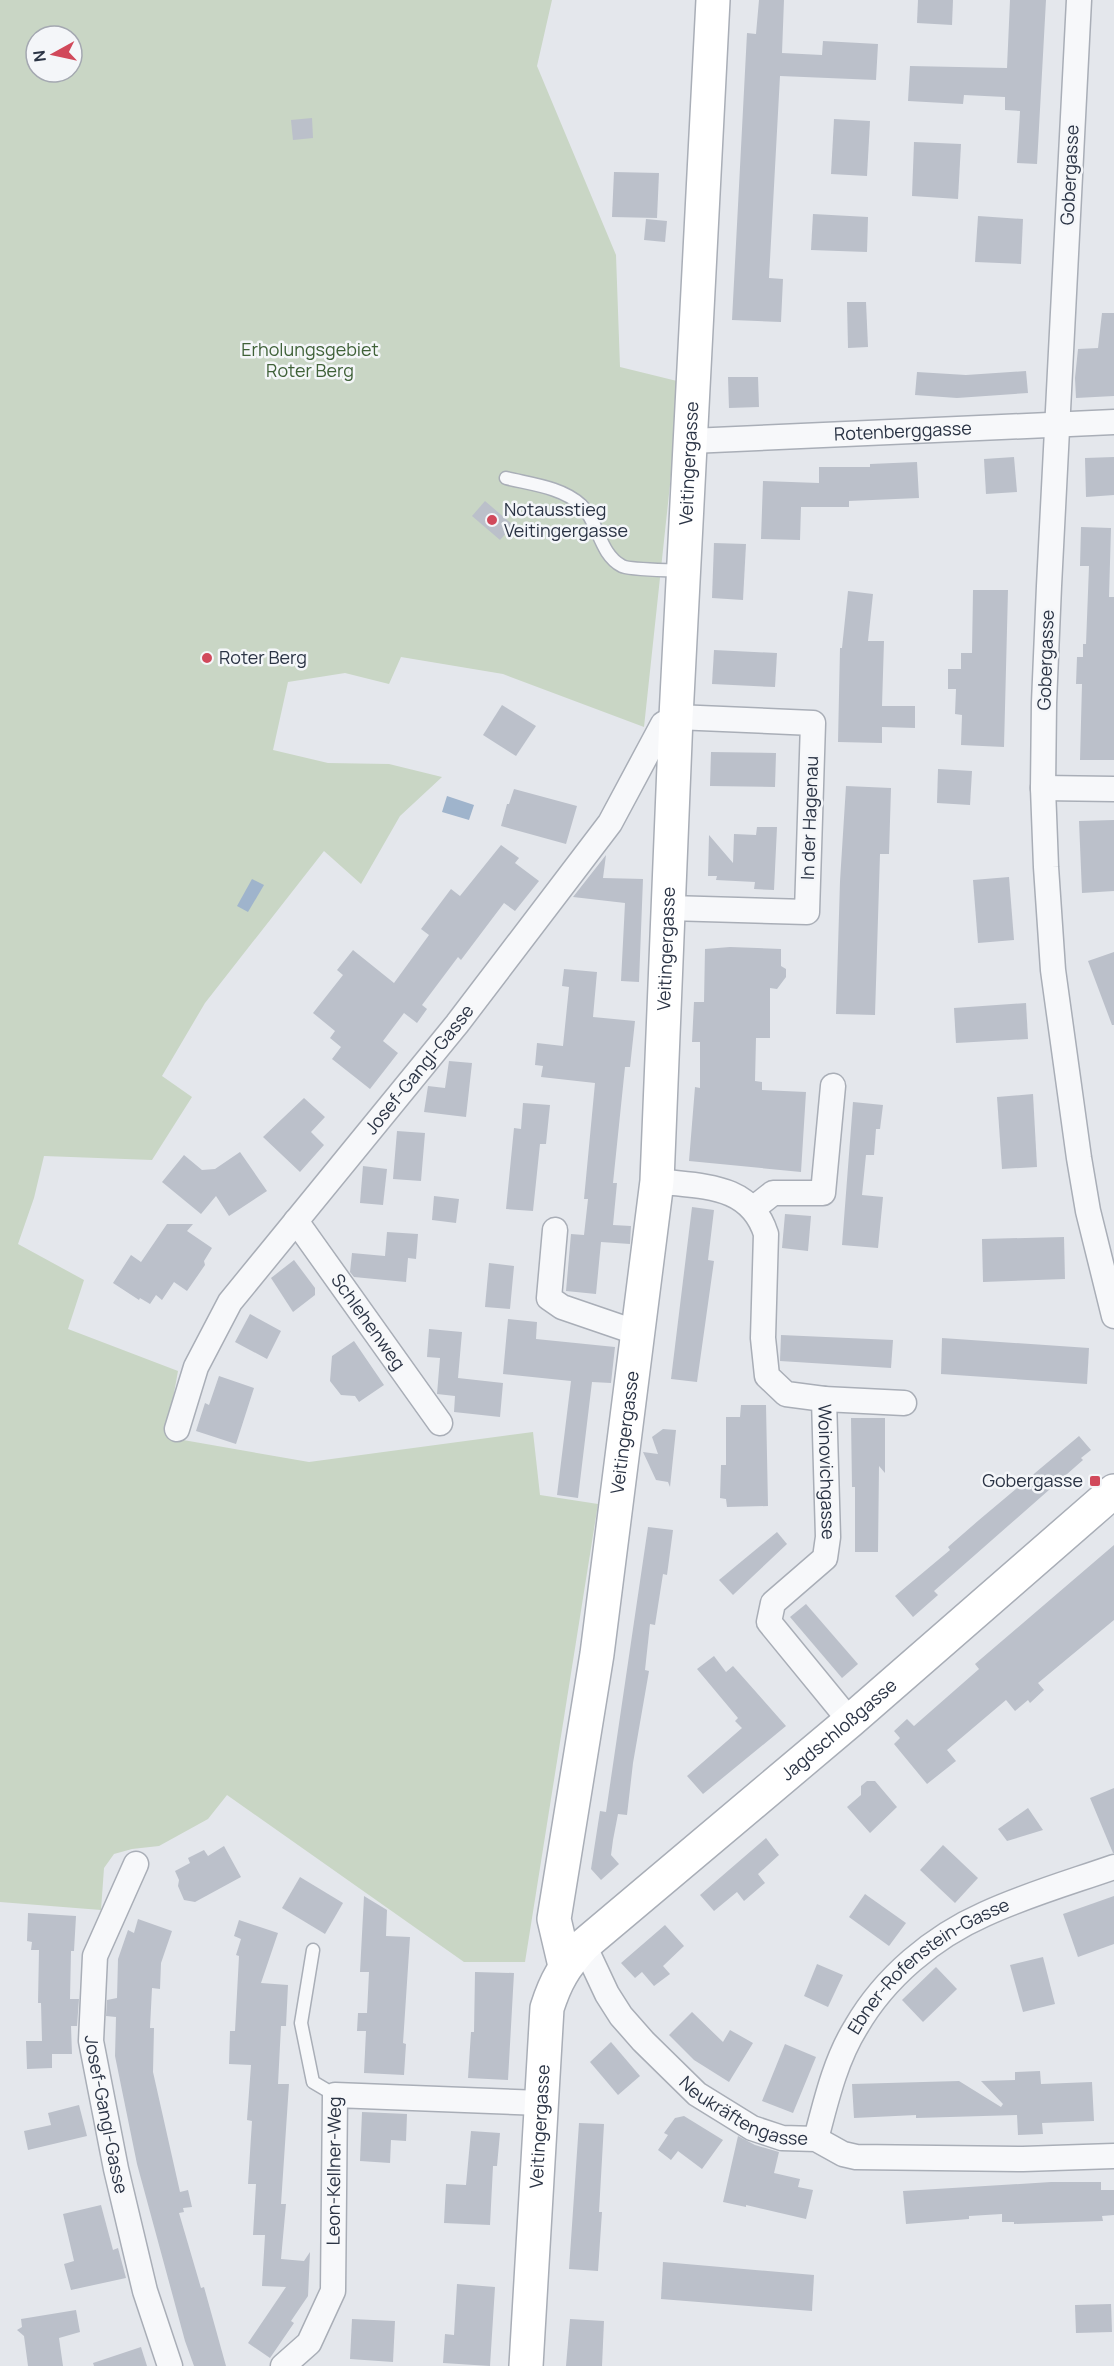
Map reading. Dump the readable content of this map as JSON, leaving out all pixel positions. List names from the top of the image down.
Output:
{
  "streets": {
    "street": [
      "Gobergasse",
      "Rotenberggasse",
      "Veitingergasse",
      "In der Hagenau",
      "Josef-Gangl-Gasse",
      "Schlehenweg",
      "Woinovichgasse",
      "Jagdschloßgasse",
      "Ebner-Rofenstein-Gasse",
      "Neukräftengasse",
      "Leon-Kellner-Weg"
    ]
  },
  "crossings": [
    ["Gobergasse", "Rotenberggasse"],
    ["Rotenberggasse", "Veitingergasse"],
    ["Veitingergasse", "In der Hagenau"],
    ["Veitingergasse", "Josef-Gangl-Gasse"],
    ["Veitingergasse", "Jagdschloßgasse"],
    ["Veitingergasse", "Neukräftengasse"],
    ["Veitingergasse", "Leon-Kellner-Weg"],
    ["In der Hagenau", "Josef-Gangl-Gasse"],
    ["Josef-Gangl-Gasse", "Schlehenweg"],
    ["Woinovichgasse", "Jagdschloßgasse"],
    ["Jagdschloßgasse", "Neukräftengasse"],
    ["Ebner-Rofenstein-Gasse", "Neukräftengasse"]
  ],
  "parks": ["Erholungsgebiet Roter Berg"],
  "places": {
    "other": ["Notausstieg Veitingergasse", "Roter Berg"],
    "transit": ["Gobergasse"]
  },
  "north": "left"
}
